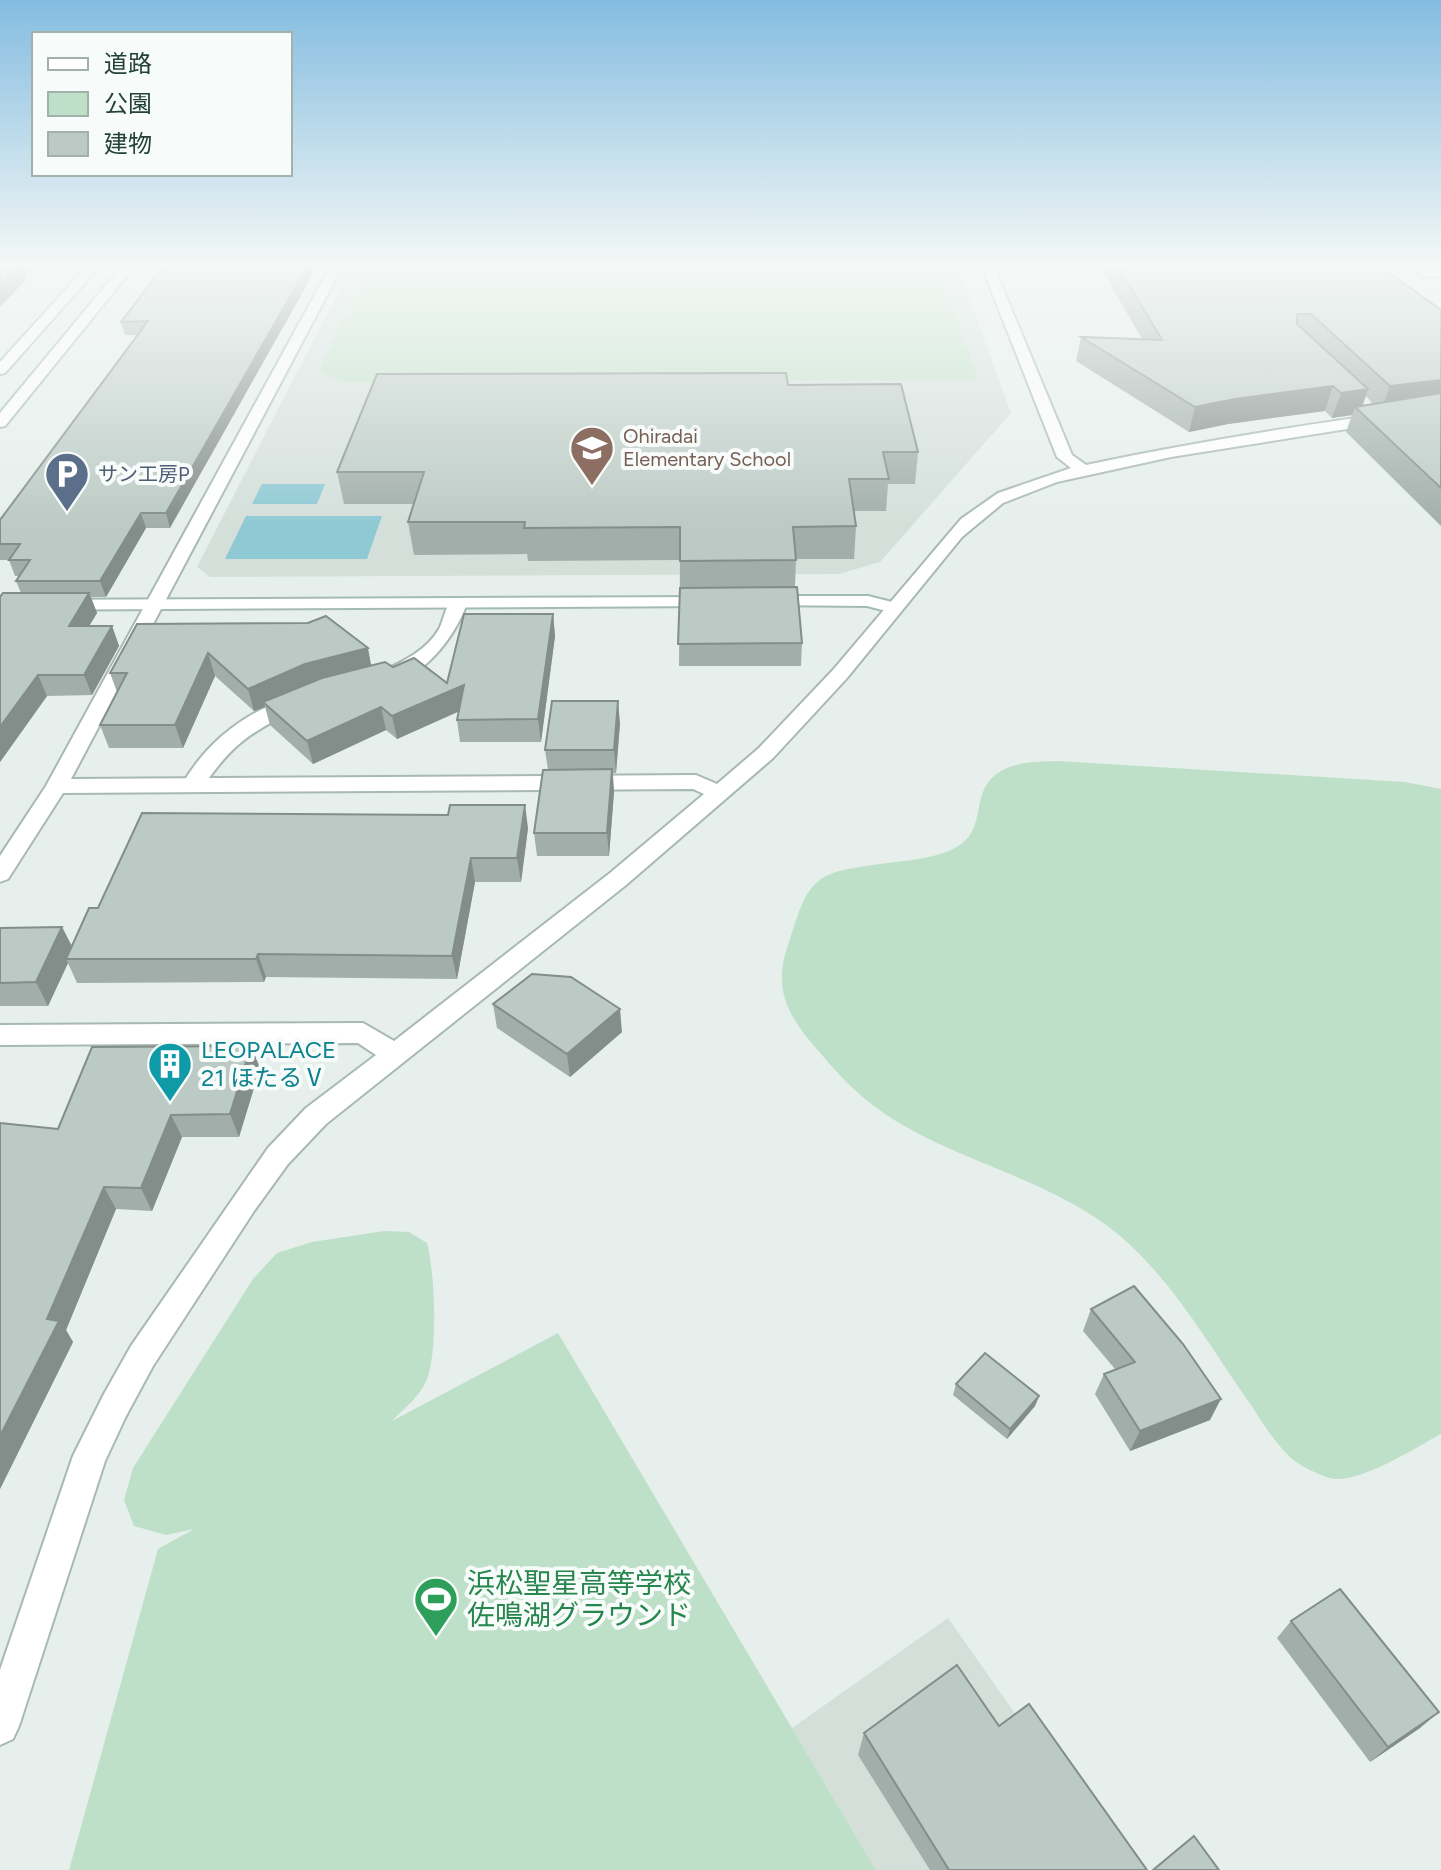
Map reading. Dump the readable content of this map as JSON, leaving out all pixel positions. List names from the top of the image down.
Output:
{
  "places": {
    "school or university": ["Ohiradai Elementary School"],
    "parking": ["サン工房P"],
    "building": ["LEOPALACE 21 ほたるⅤ"],
    "sports": ["浜松聖星高等学校 佐鳴湖グラウンド"]
  },
  "legend": ["道路", "公園", "建物"]
}
